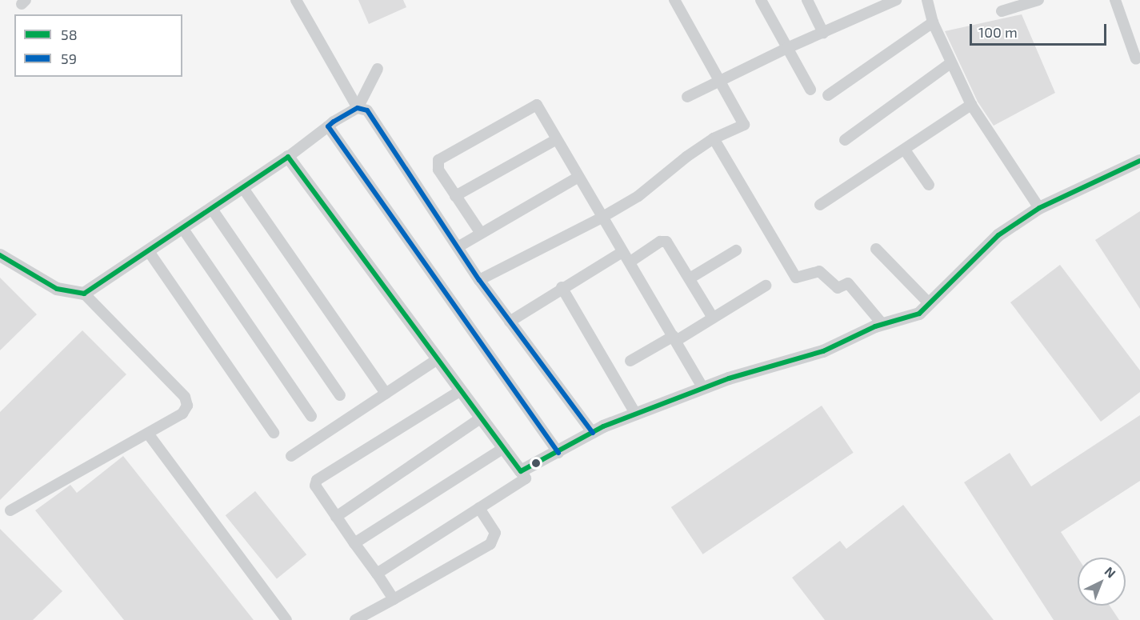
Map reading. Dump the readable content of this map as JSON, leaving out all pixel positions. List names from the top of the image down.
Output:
{
  "lines": ["transit line 59", "transit line 58"],
  "legend": ["58", "59"],
  "scale_bar": "100 m",
  "north": "top right"
}
